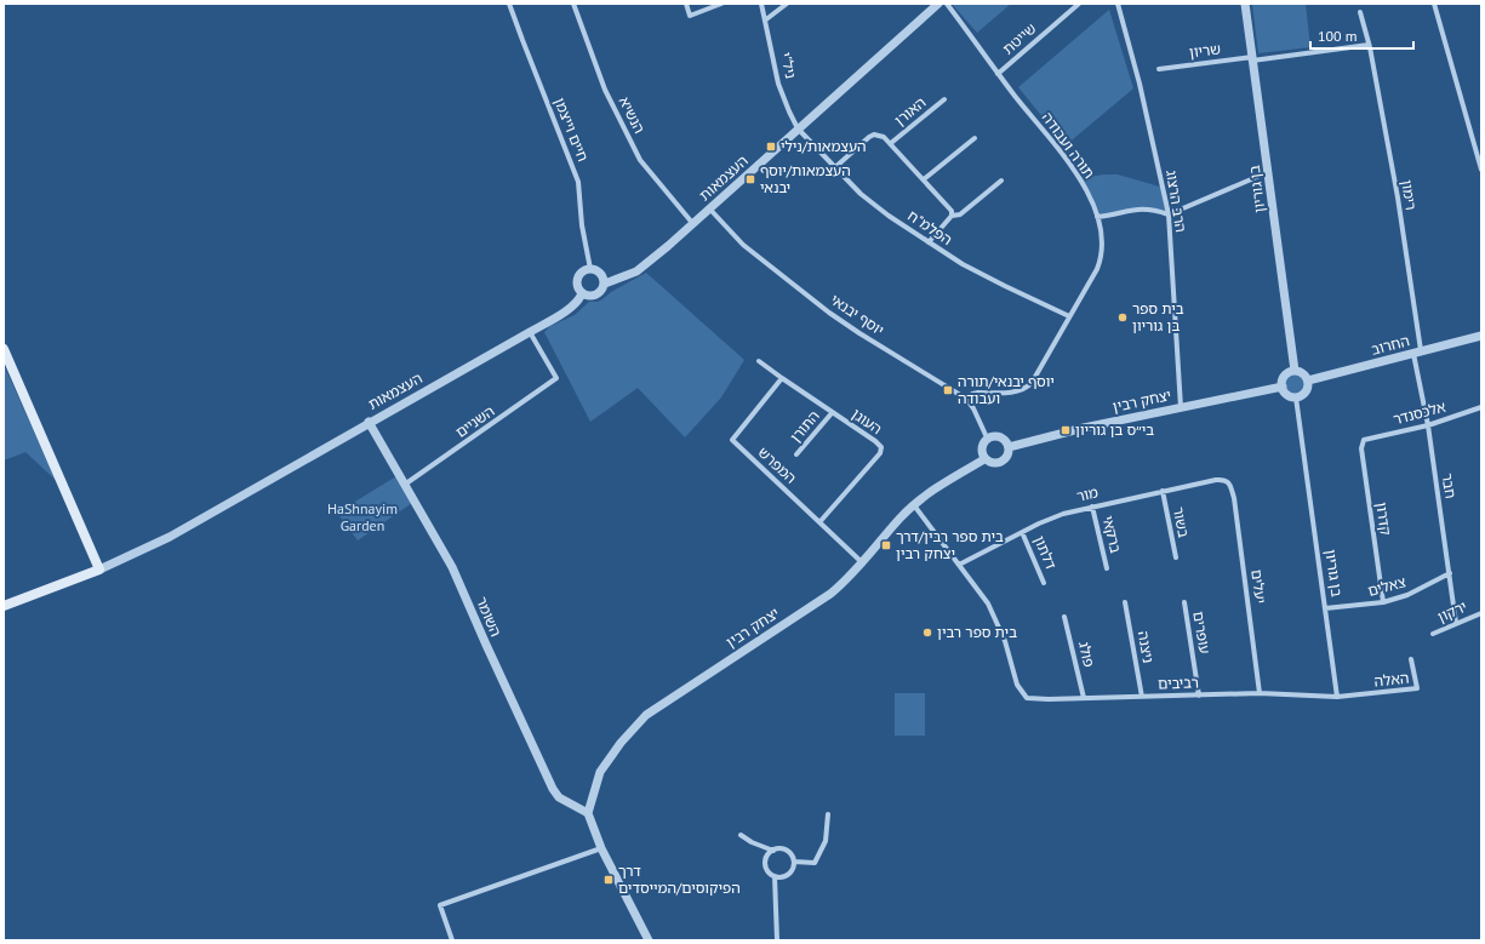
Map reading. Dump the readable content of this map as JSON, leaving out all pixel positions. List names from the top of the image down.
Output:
{
  "streets": {
    "street": [
      "שייטת",
      "שריון",
      "ניל\"י",
      "האורן",
      "הנשיא",
      "חיים וייצמן",
      "תורה ועבודה",
      "העצמאות",
      "בן גוריון",
      "רימון",
      "הרב הרצוג",
      "הפלמ\"ח",
      "יוסף יבנאי",
      "החרוב",
      "יצחק רבין",
      "אלכסנדר",
      "השניים",
      "העוגן",
      "התורן",
      "המפרש",
      "חבר",
      "מור",
      "קדרון",
      "בשור",
      "ברקאי",
      "דלתון",
      "יעלים",
      "צאלים",
      "ירקון",
      "השומר",
      "עופרים",
      "ניצנה",
      "פולג",
      "האלה",
      "רביבים"
    ]
  },
  "crossings": [
    ["שייטת", "תורה ועבודה"],
    ["שריון", "בן גוריון"],
    ["ניל\"י", "העצמאות"],
    ["ניל\"י", "הפלמ\"ח"],
    ["האורן", "הפלמ\"ח"],
    ["הנשיא", "העצמאות"],
    ["חיים וייצמן", "העצמאות"],
    ["תורה ועבודה", "הפלמ\"ח"],
    ["תורה ועבודה", "יוסף יבנאי"],
    ["העצמאות", "הפלמ\"ח"],
    ["העצמאות", "יוסף יבנאי"],
    ["העצמאות", "השניים"],
    ["העצמאות", "השומר"],
    ["בן גוריון", "החרוב"],
    ["בן גוריון", "יצחק רבין"],
    ["בן גוריון", "צאלים"],
    ["בן גוריון", "האלה"],
    ["בן גוריון", "רביבים"],
    ["רימון", "החרוב"],
    ["רימון", "חבר"],
    ["הרב הרצוג", "יצחק רבין"],
    ["יוסף יבנאי", "יצחק רבין"],
    ["החרוב", "יצחק רבין"],
    ["החרוב", "חבר"],
    ["יצחק רבין", "המפרש"],
    ["יצחק רבין", "השומר"],
    ["אלכסנדר", "חבר"],
    ["אלכסנדר", "קדרון"],
    ["השניים", "השומר"],
    ["העוגן", "התורן"],
    ["העוגן", "המפרש"],
    ["חבר", "צאלים"],
    ["חבר", "ירקון"],
    ["מור", "בשור"],
    ["מור", "ברקאי"],
    ["מור", "דלתון"],
    ["מור", "יעלים"],
    ["מור", "רביבים"],
    ["קדרון", "צאלים"],
    ["יעלים", "רביבים"],
    ["עופרים", "רביבים"],
    ["ניצנה", "רביבים"],
    ["פולג", "רביבים"],
    ["האלה", "רביבים"]
  ],
  "parks": ["HaShnayim Garden"],
  "places": {
    "transit": [
      "העצמאות/נילי",
      "העצמאות/יוסף יבנאי",
      "יוסף יבנאי/תורה ועבודה",
      "בי״ס בן גוריון",
      "בית ספר רבין/דרך יצחק רבין",
      "דרך הפיקוסים/המייסדים"
    ],
    "other": ["בית ספר בן גוריון", "בית ספר רבין"]
  },
  "scale_bar": "100 m"
}
